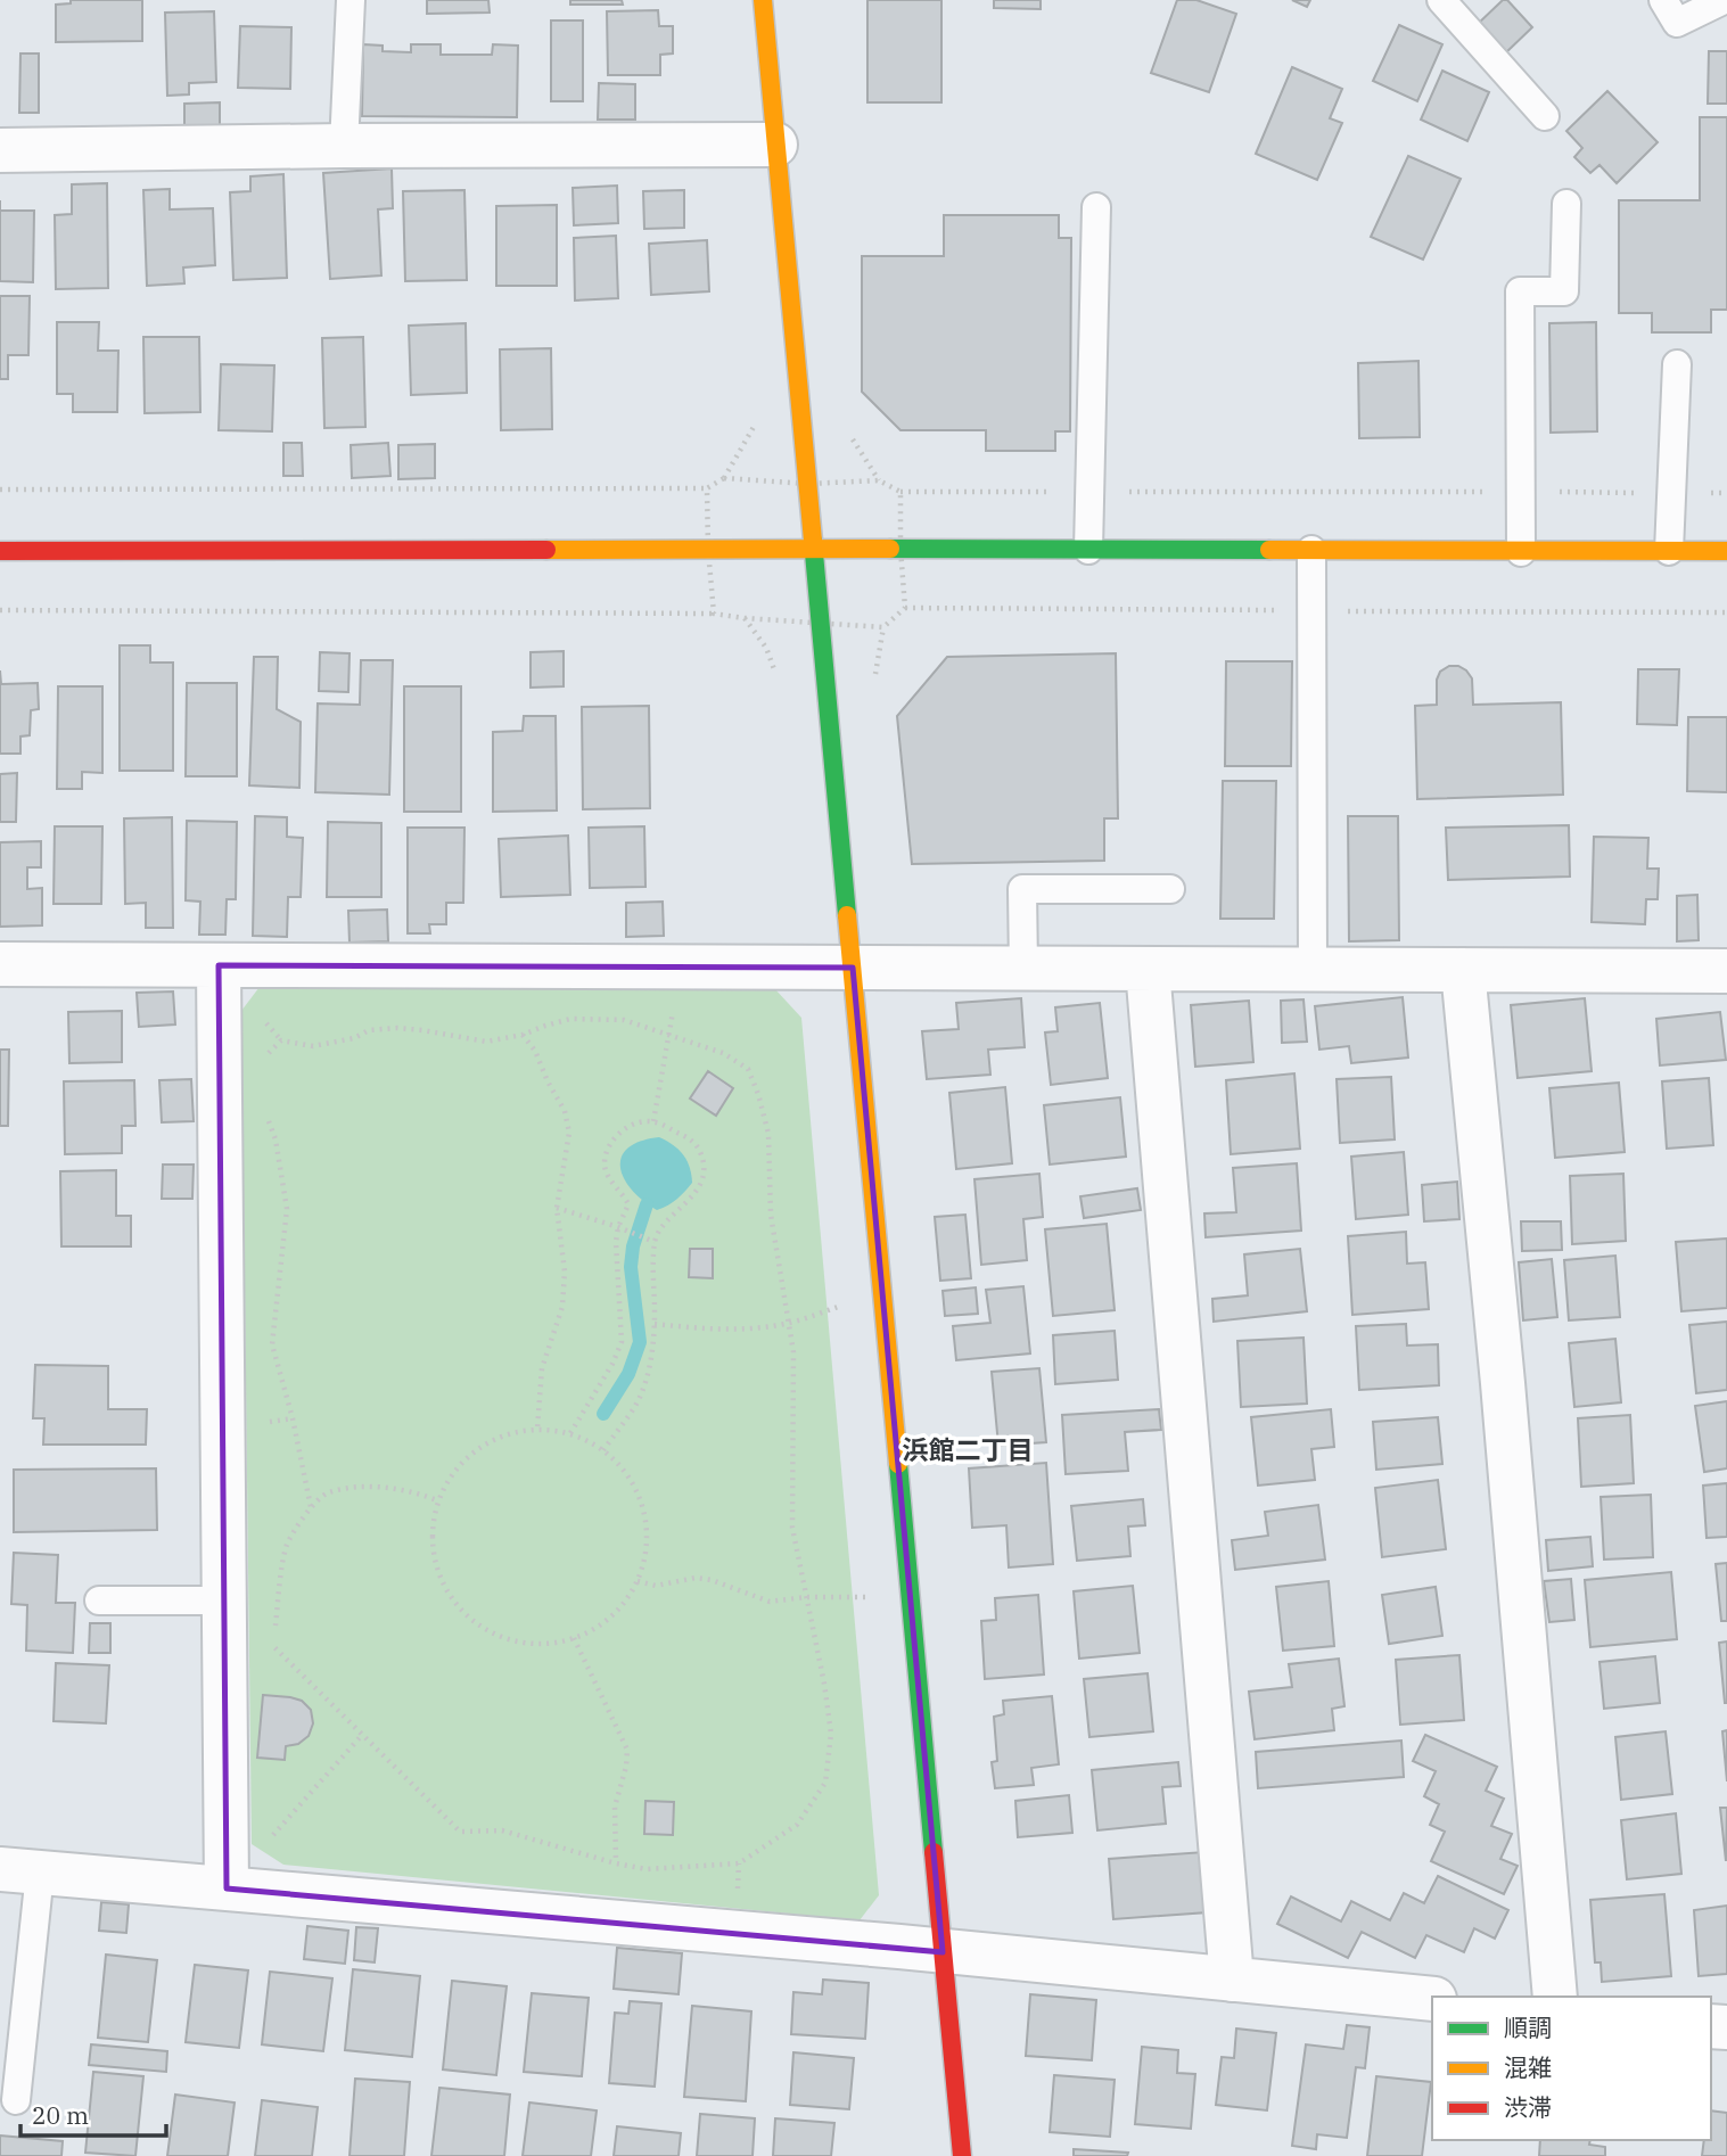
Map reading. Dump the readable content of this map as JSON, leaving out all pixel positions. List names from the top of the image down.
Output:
{
  "districts": ["浜館二丁目"],
  "legend": ["順調", "混雑", "渋滞"],
  "scale_bar": "20 m"
}
